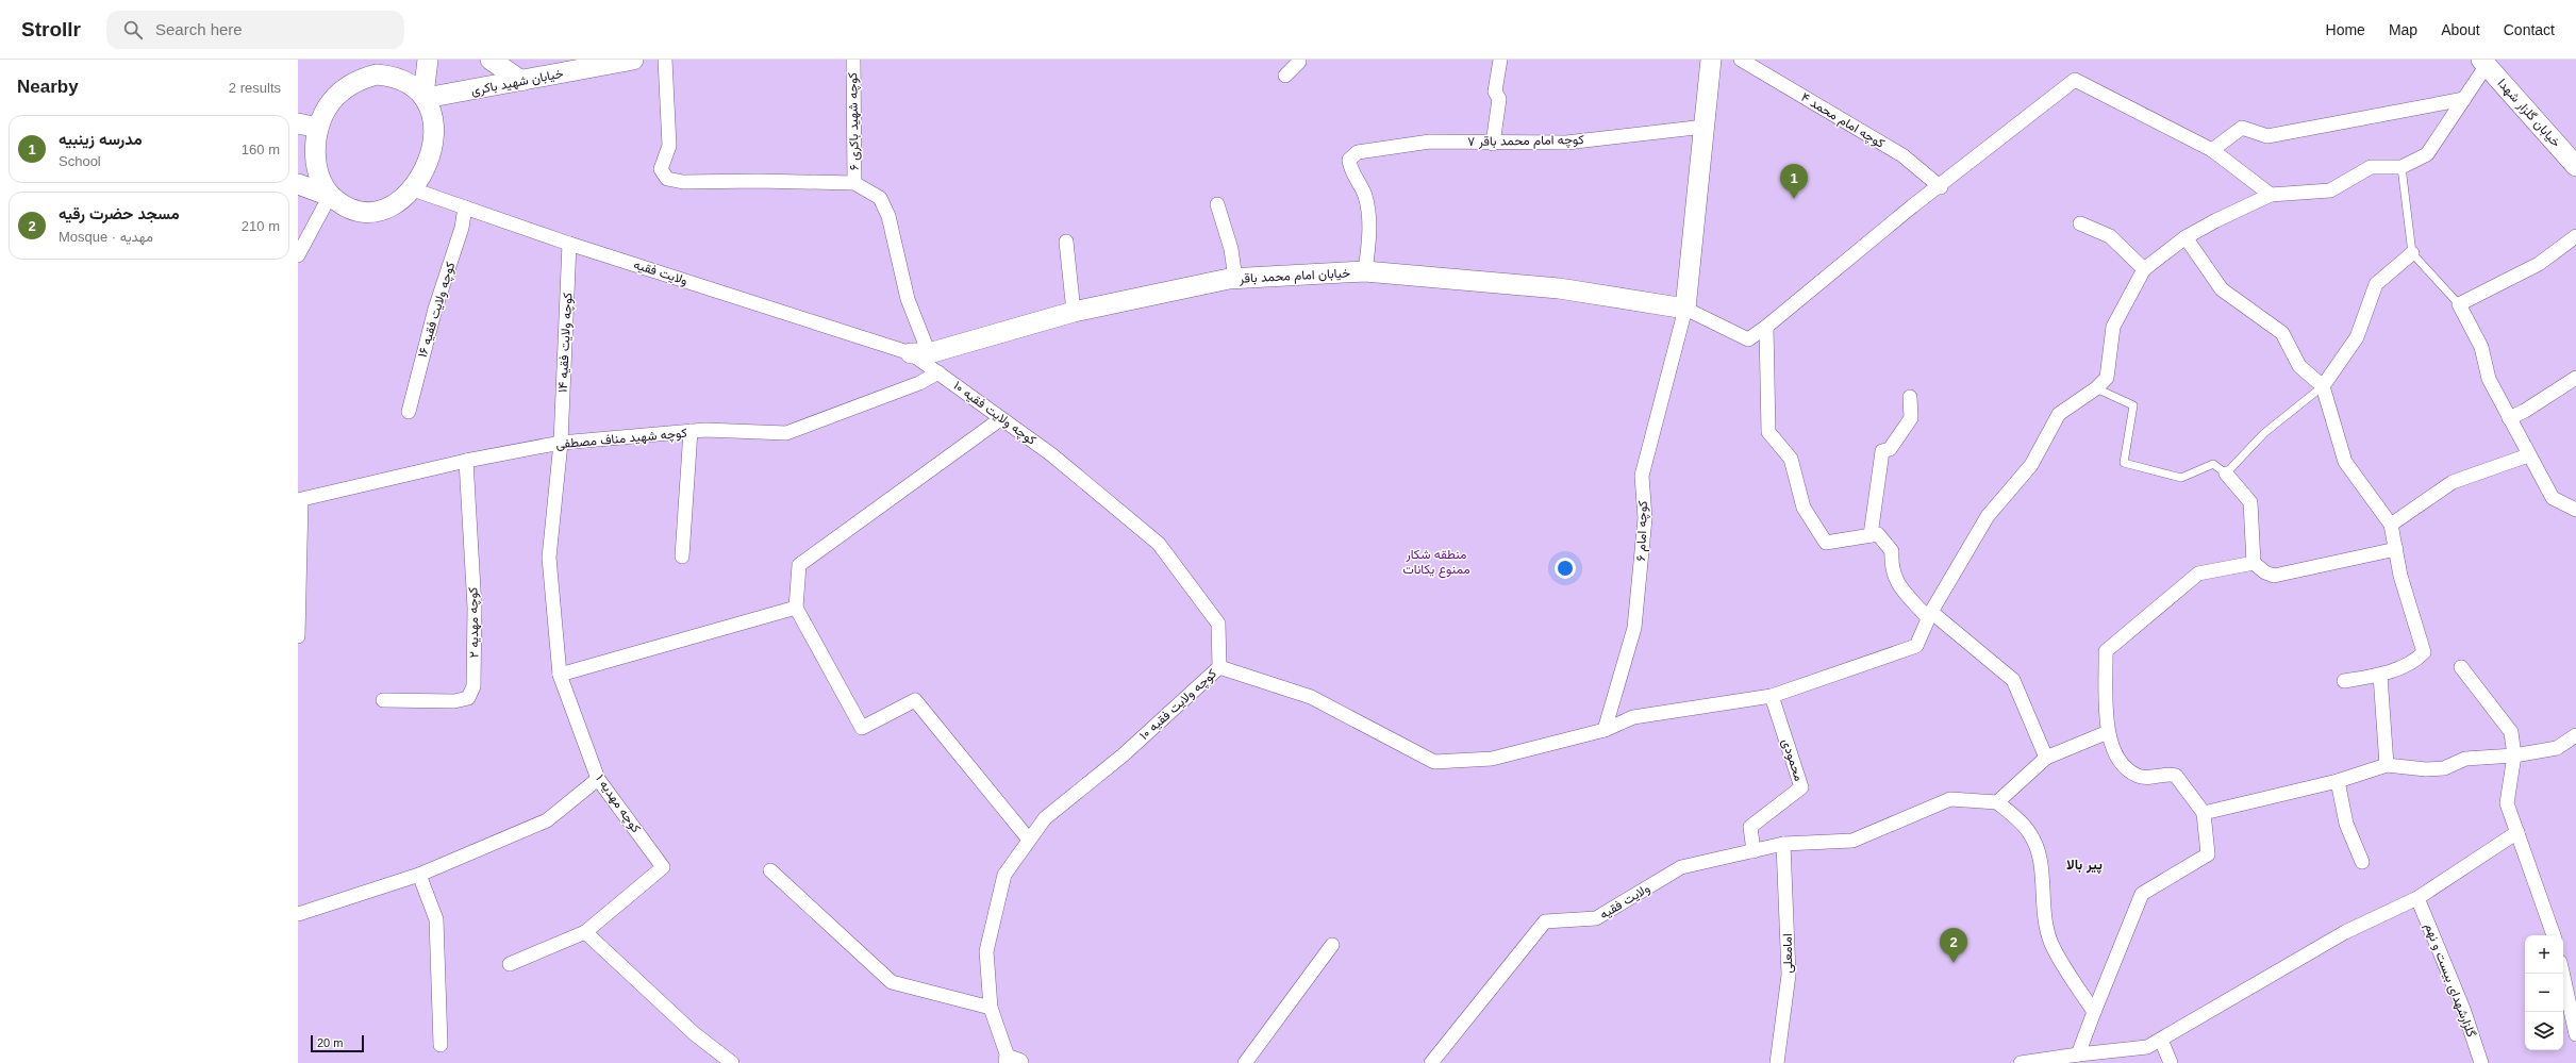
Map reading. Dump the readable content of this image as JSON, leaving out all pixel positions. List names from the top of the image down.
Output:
{
  "streets": {
    "street": [
      "خیابان شهید باکری",
      "خیابان گلزار شهدا",
      "کوچه امام محمد ۴",
      "کوچه شهید باکری ۶",
      "کوچه امام محمد باقر ۷",
      "ولایت فقیه",
      "خیابان امام محمد باقر",
      "کوچه ولایت فقیه ۱۶",
      "کوچه ولایت فقیه ۱۴",
      "کوچه ولایت فقیه ۱۰",
      "کوچه شهید مناف مصطفی",
      "کوچه امام ۶",
      "کوچه مهدیه ۲",
      "محمودی",
      "کوچه مهدیه ۱",
      "امامعلی",
      "گلزارشهدای بیست و نهم"
    ]
  },
  "crossings": [
    ["خیابان شهید باکری", "ولایت فقیه"],
    ["کوچه امام محمد باقر ۷", "خیابان امام محمد باقر"],
    ["ولایت فقیه", "خیابان امام محمد باقر"],
    ["ولایت فقیه", "کوچه ولایت فقیه ۱۶"],
    ["ولایت فقیه", "کوچه ولایت فقیه ۱۴"],
    ["ولایت فقیه", "کوچه ولایت فقیه ۱۰"],
    ["ولایت فقیه", "محمودی"],
    ["ولایت فقیه", "امامعلی"],
    ["خیابان امام محمد باقر", "کوچه ولایت فقیه ۱۰"],
    ["خیابان امام محمد باقر", "کوچه امام ۶"],
    ["کوچه ولایت فقیه ۱۴", "کوچه شهید مناف مصطفی"],
    ["کوچه ولایت فقیه ۱۴", "کوچه مهدیه ۱"],
    ["کوچه ولایت فقیه ۱۰", "کوچه شهید مناف مصطفی"],
    ["کوچه شهید مناف مصطفی", "کوچه مهدیه ۲"],
    ["کوچه شهید مناف مصطفی", "کوچه مهدیه ۱"]
  ],
  "districts": ["پیر بالا"],
  "parks": ["منطقه شکار ممنوع یکانات"],
  "scale_bar": "20 m",
  "page": {
    "header": "Strollr",
    "search": "Search here",
    "nav": [
      "Home",
      "Map",
      "About",
      "Contact"
    ],
    "heading": ["Nearby", "2 results"],
    "list": [
      {
        "mark": "1",
        "name": "مدرسه زینبیه",
        "note": "School",
        "value": "160 m"
      },
      {
        "mark": "2",
        "name": "مسجد حضرت رقیه",
        "note": "Mosque · مهدیه",
        "value": "210 m"
      }
    ],
    "pins": ["1", "2"],
    "map_buttons": ["+", "−"],
    "scale": "20 m"
  }
}
